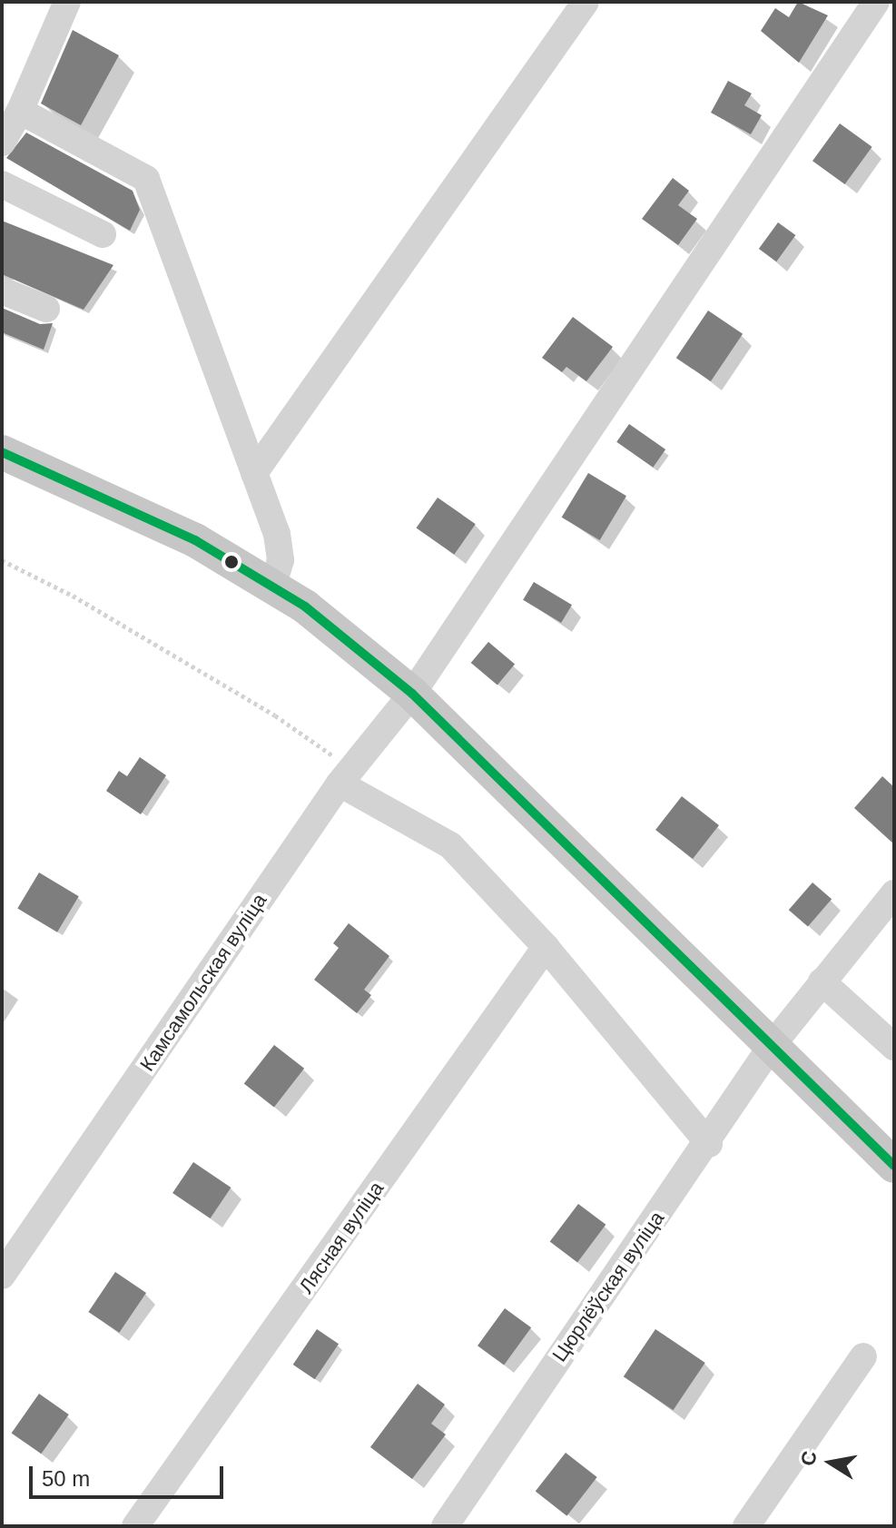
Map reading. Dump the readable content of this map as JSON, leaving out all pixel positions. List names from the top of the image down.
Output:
{
  "streets": {
    "street": ["Камсамольская вуліца", "Лясная вуліца", "Цюрлёўская вуліца"]
  },
  "scale_bar": "50 m",
  "north": "left"
}
